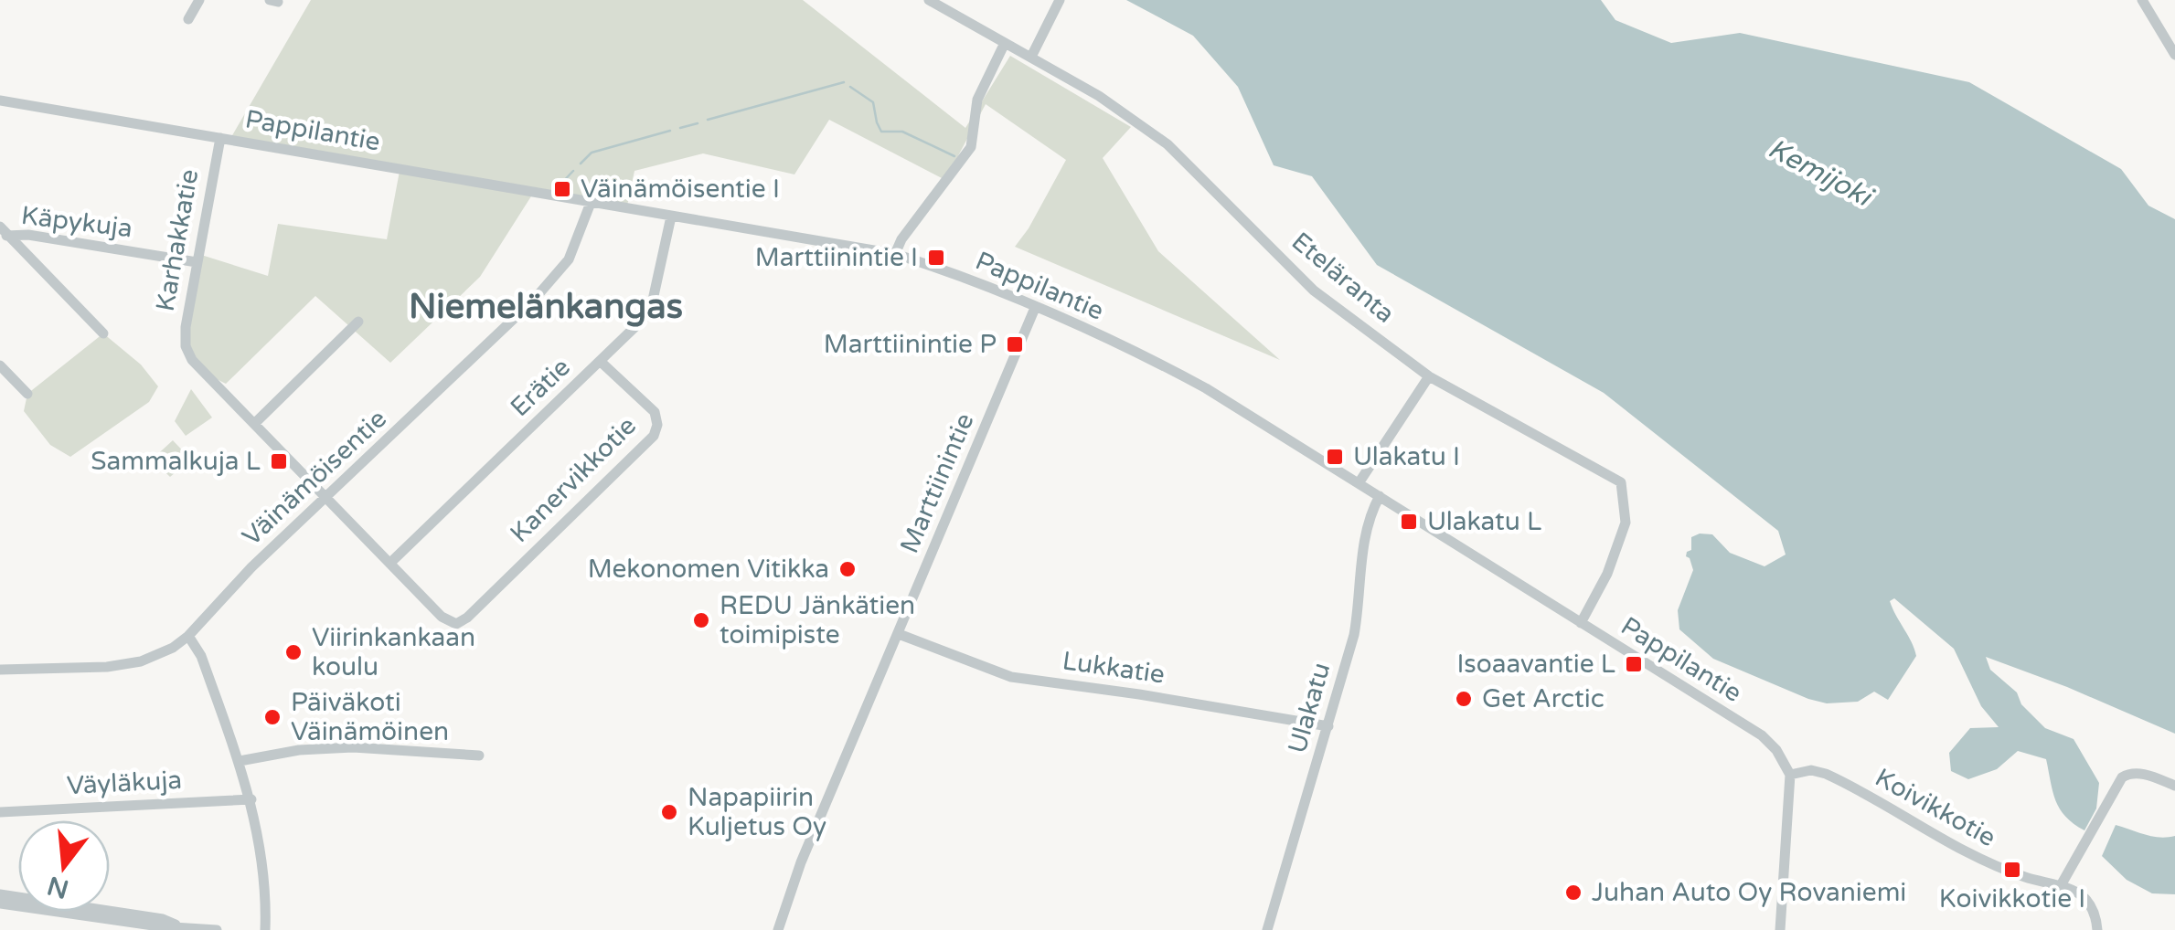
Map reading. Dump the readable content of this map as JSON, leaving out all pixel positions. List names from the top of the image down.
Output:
{
  "streets": {
    "street": [
      "Pappilantie",
      "Käpykuja",
      "Karhakkatie",
      "Eteläranta",
      "Erätie",
      "Väinämöisentie",
      "Kanervikkotie",
      "Marttiinintie",
      "Lukkatie",
      "Ulakatu",
      "Väyläkuja",
      "Koivikkotie"
    ]
  },
  "crossings": [
    ["Pappilantie", "Karhakkatie"],
    ["Pappilantie", "Eteläranta"],
    ["Pappilantie", "Erätie"],
    ["Pappilantie", "Väinämöisentie"],
    ["Pappilantie", "Marttiinintie"],
    ["Pappilantie", "Ulakatu"],
    ["Pappilantie", "Koivikkotie"],
    ["Käpykuja", "Karhakkatie"],
    ["Karhakkatie", "Erätie"],
    ["Karhakkatie", "Väinämöisentie"],
    ["Karhakkatie", "Kanervikkotie"],
    ["Erätie", "Kanervikkotie"],
    ["Marttiinintie", "Lukkatie"],
    ["Lukkatie", "Ulakatu"]
  ],
  "districts": ["Niemelänkangas"],
  "water": ["Kemijoki"],
  "places": {
    "transit": [
      "Väinämöisentie I",
      "Marttiinintie I",
      "Marttiinintie P",
      "Ulakatu I",
      "Sammalkuja L",
      "Ulakatu L",
      "Isoaavantie L",
      "Koivikkotie I"
    ],
    "other": [
      "Mekonomen Vitikka",
      "REDU Jänkätien toimipiste",
      "Viirinkankaan koulu",
      "Get Arctic",
      "Päiväkoti Väinämöinen",
      "Napapiirin Kuljetus Oy",
      "Juhan Auto Oy Rovaniemi"
    ]
  },
  "north": "bottom"
}
